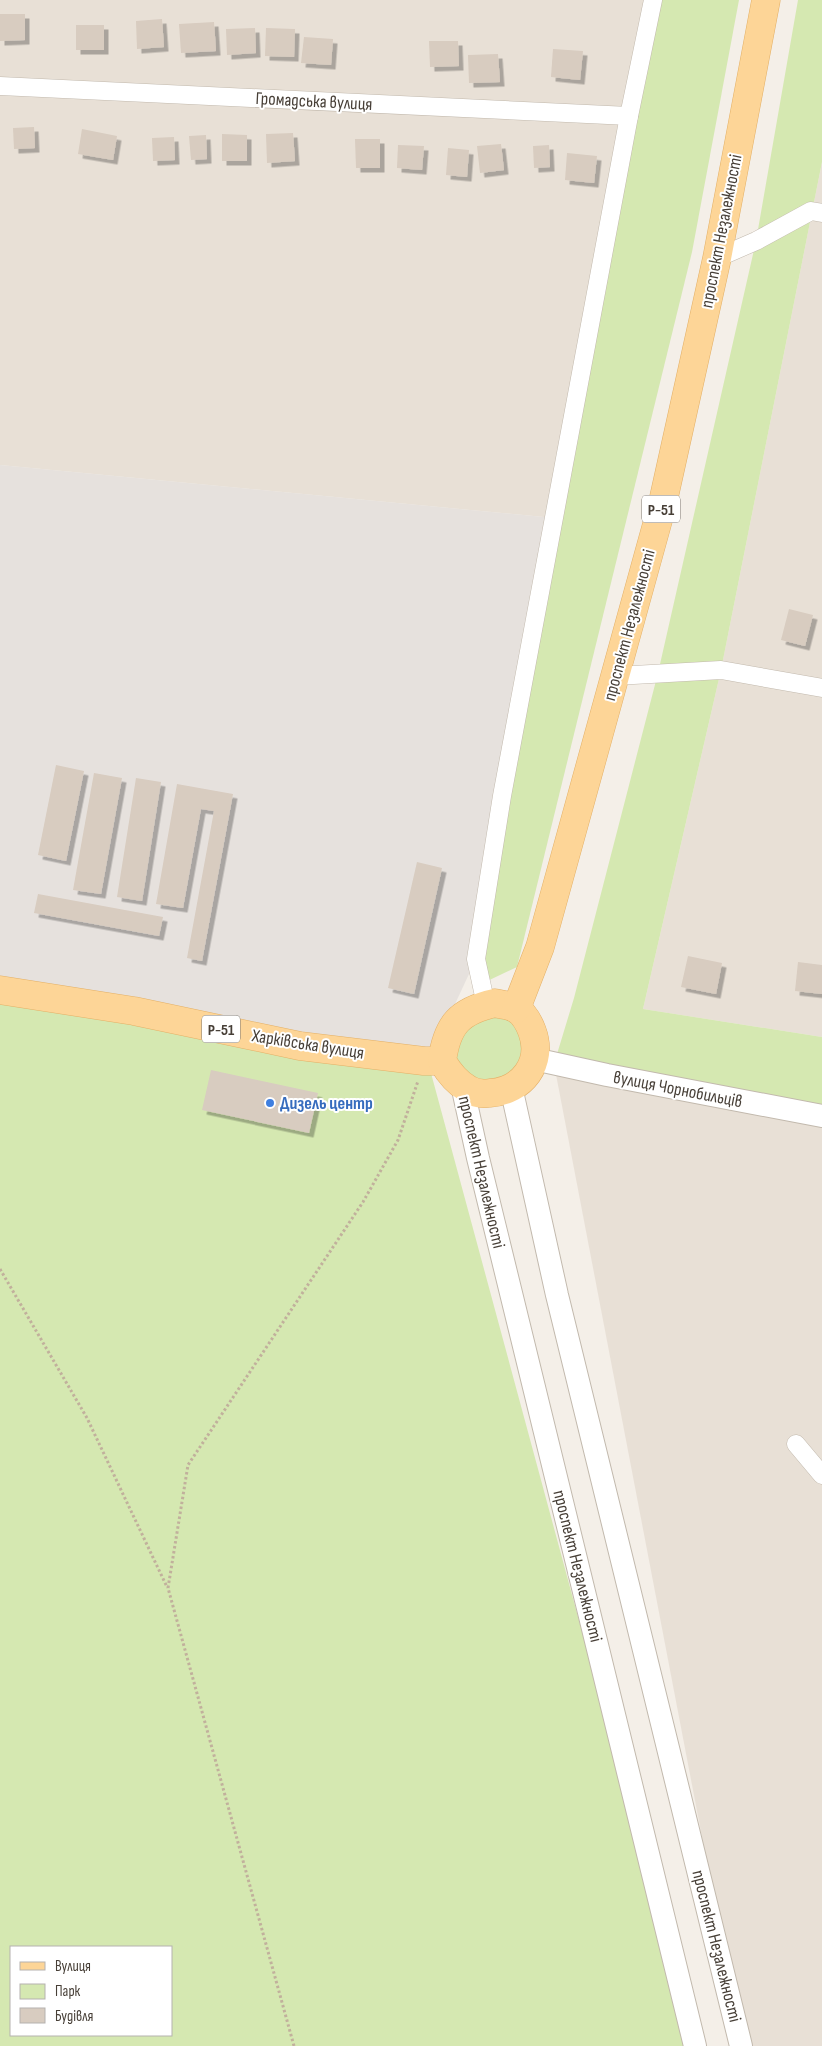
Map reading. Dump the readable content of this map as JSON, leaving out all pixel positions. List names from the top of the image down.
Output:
{
  "streets": {
    "main road": ["проспект Незалежності", "Р-51", "Харківська вулиця"],
    "street": ["Громадська вулиця", "вулиця Чорнобильців"]
  },
  "crossings": [
    ["проспект Незалежності", "Харківська вулиця"],
    ["проспект Незалежності", "вулиця Чорнобильців"],
    ["Харківська вулиця", "вулиця Чорнобильців"]
  ],
  "places": ["Дизель центр"],
  "legend": ["Вулиця", "Парк", "Будівля"]
}
